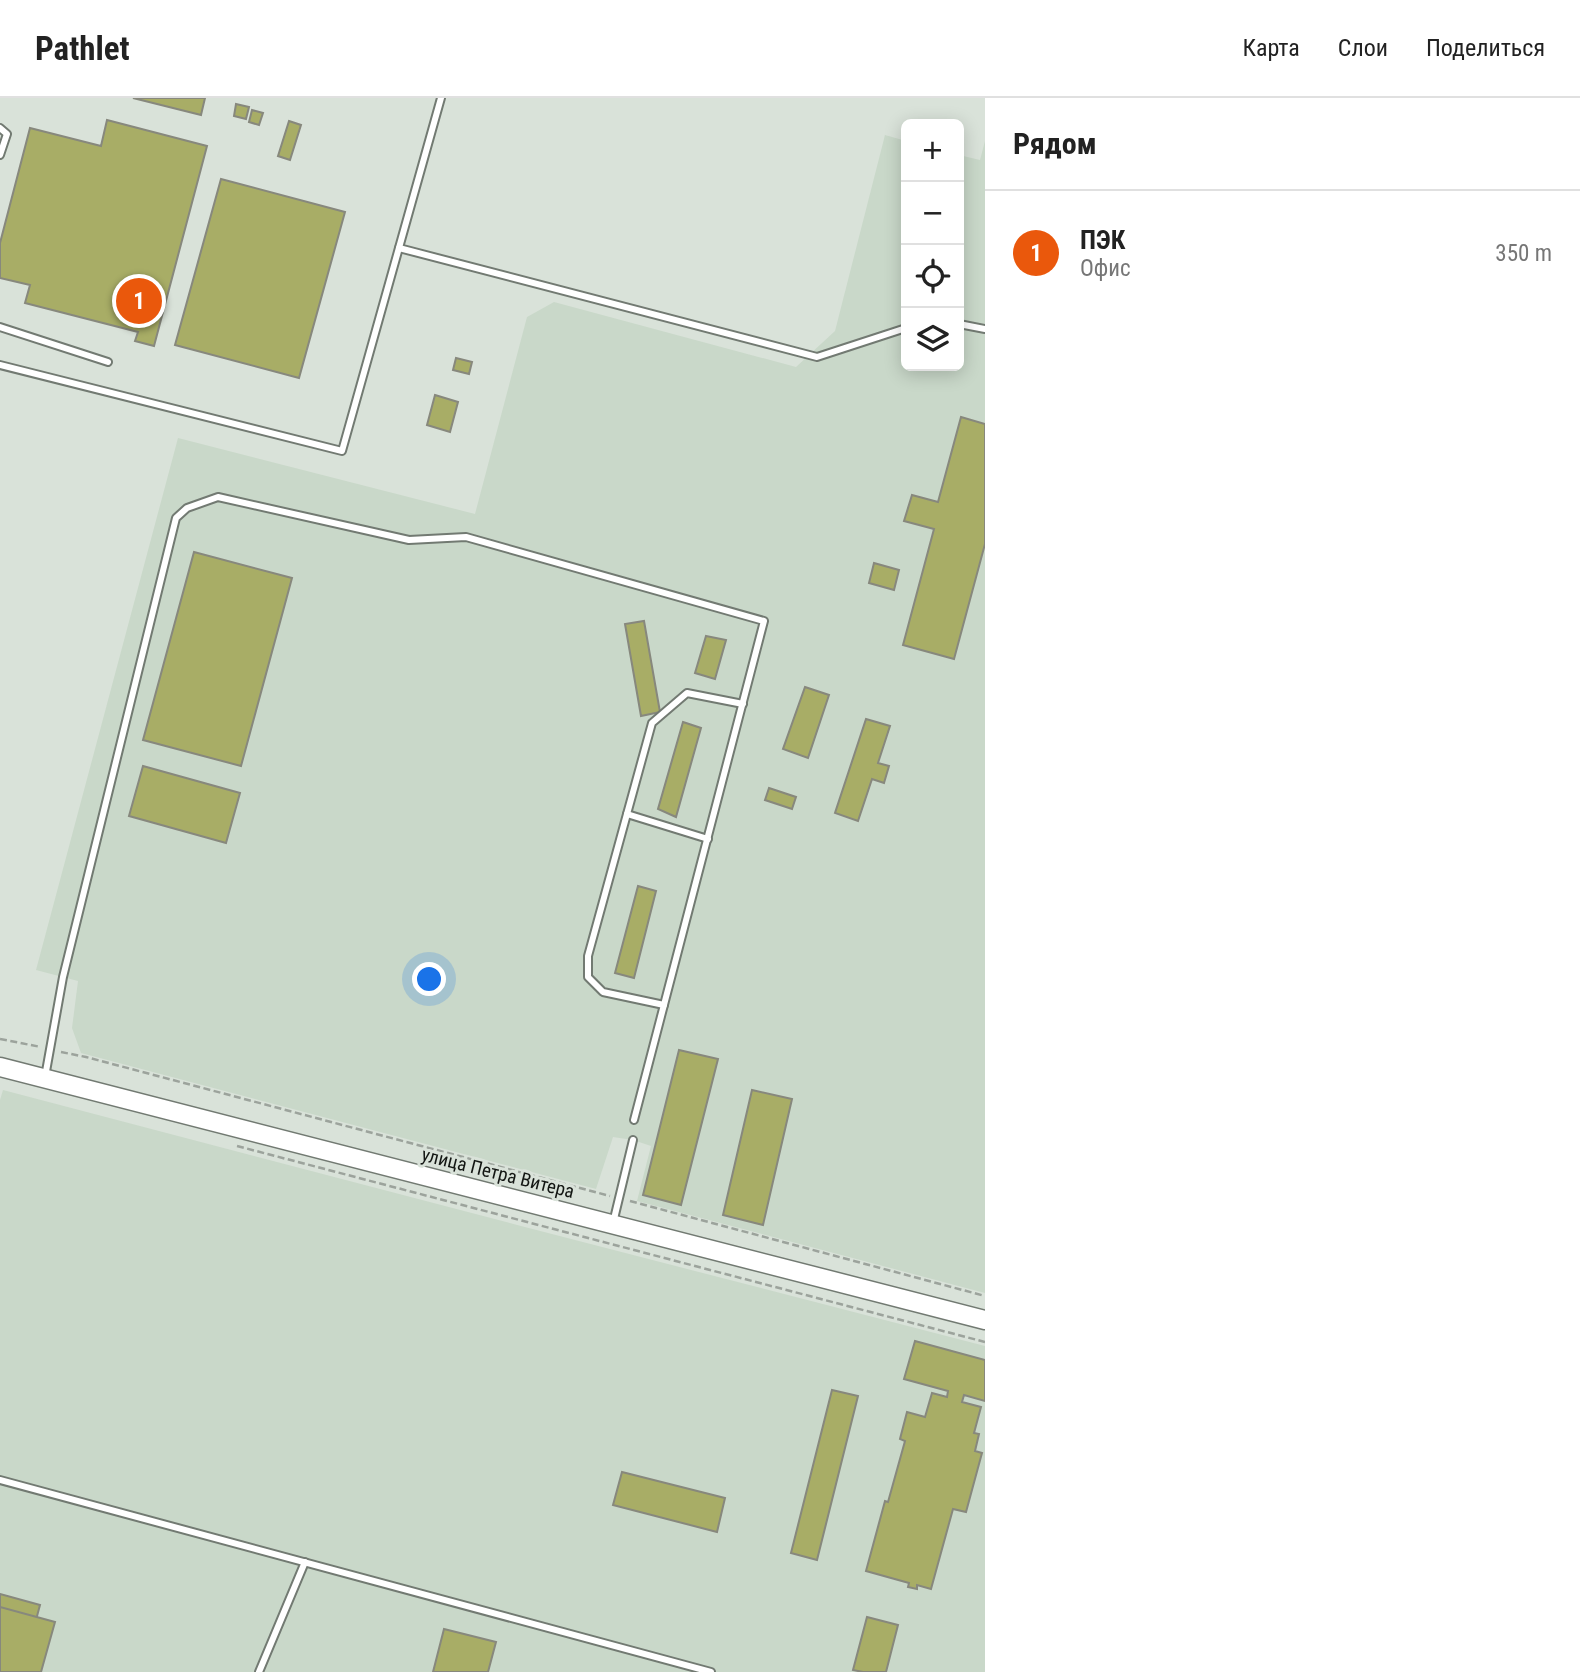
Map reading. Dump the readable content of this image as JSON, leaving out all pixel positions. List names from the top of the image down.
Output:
{
  "streets": {
    "main road": ["улица Петра Витера"]
  },
  "page": {
    "header": "Pathlet",
    "nav": ["Карта", "Слои", "Поделиться"],
    "heading": "Рядом",
    "map_buttons": ["+", "−"],
    "list": [
      {
        "mark": "1",
        "name": "ПЭК",
        "note": "Офис",
        "value": "350 m"
      }
    ],
    "pins": "1"
  }
}
